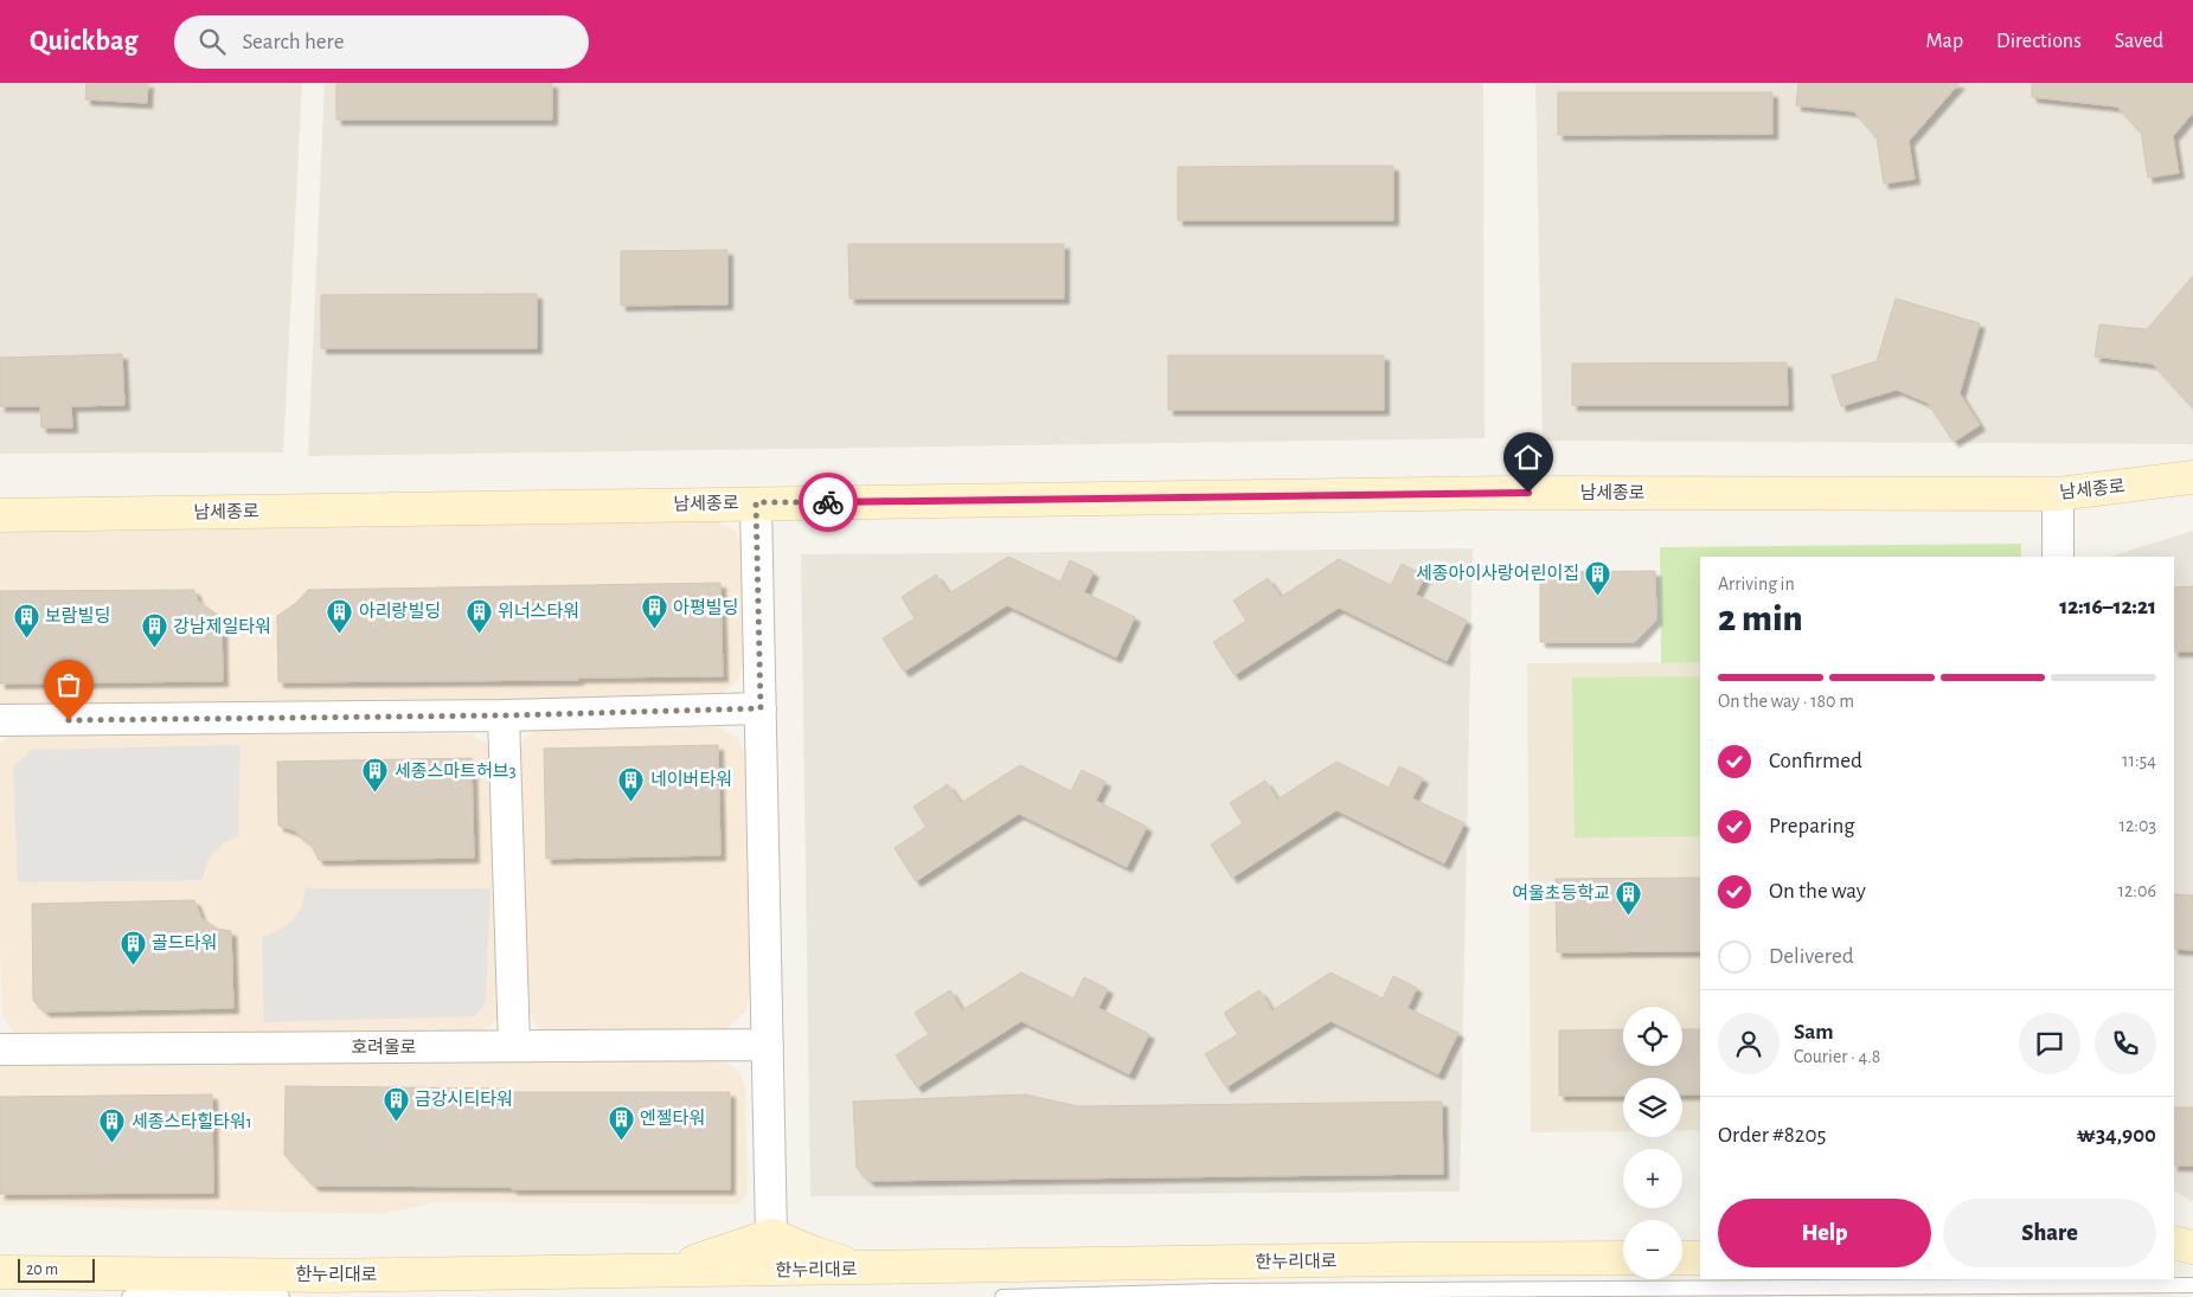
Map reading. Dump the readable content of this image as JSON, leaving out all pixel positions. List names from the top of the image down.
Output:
{
  "streets": {
    "street": ["남세종로", "호려울로", "한누리대로"]
  },
  "places": {
    "building": [
      "세종아이사랑어린이집",
      "아평빌딩",
      "아리랑빌딩",
      "위너스타워",
      "보람빌딩",
      "강남제일타워",
      "세종스마트허브3",
      "네이버타워",
      "여울초등학교",
      "골드타워",
      "금강시티타워",
      "엔젤타워",
      "세종스타힐타워1"
    ]
  },
  "scale_bar": "20 m",
  "page": {
    "header": "Quickbag",
    "search": "Search here",
    "nav": ["Map", "Directions", "Saved"],
    "heading": ["2 min", "Arriving in", "12:16–12:21"],
    "panel": [
      "Sam",
      "Courier · 4.8",
      "Order #8205",
      "₩34,900"
    ],
    "bar": "On the way · 180 m",
    "list": [
      ["Confirmed", "11:54"],
      ["Preparing", "12:03"],
      ["On the way", "12:06"],
      "Delivered"
    ],
    "map_buttons": ["+", "−"],
    "buttons": ["Help", "Share"],
    "scale": "20 m"
  }
}
